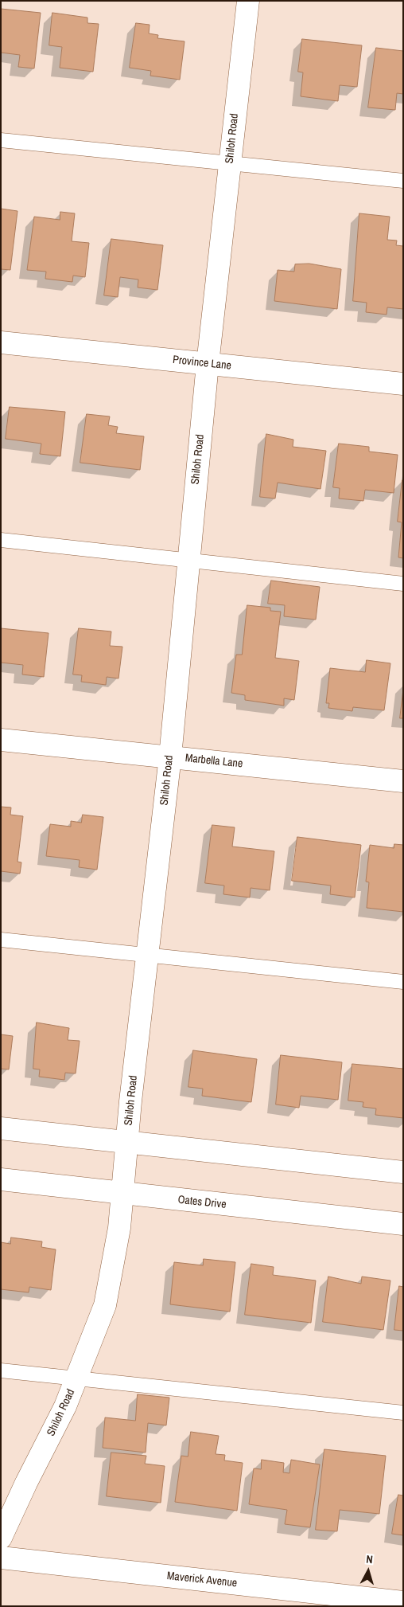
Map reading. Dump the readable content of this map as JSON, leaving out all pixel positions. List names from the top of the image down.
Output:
{
  "streets": {
    "street": [
      "Shiloh Road",
      "Province Lane",
      "Marbella Lane",
      "Oates Drive",
      "Maverick Avenue"
    ]
  },
  "crossings": [
    ["Shiloh Road", "Province Lane"],
    ["Shiloh Road", "Marbella Lane"],
    ["Shiloh Road", "Oates Drive"]
  ],
  "north": "top"
}
